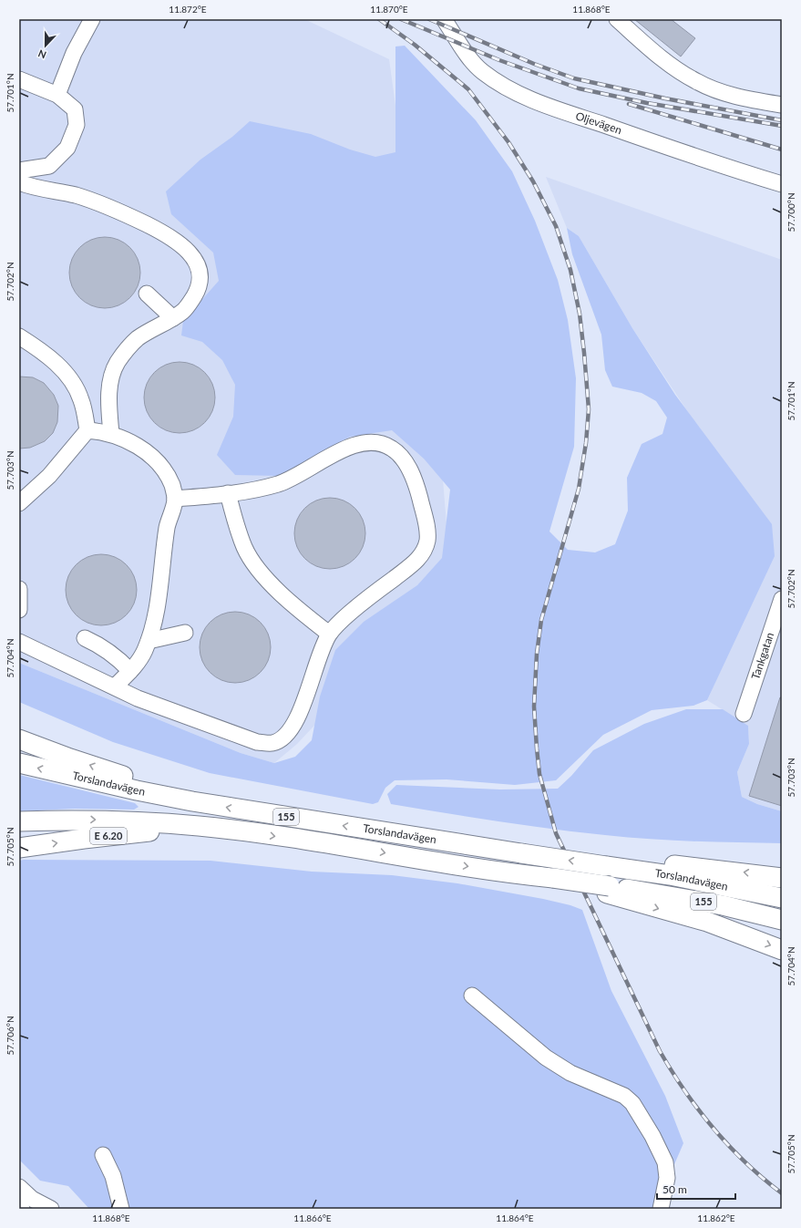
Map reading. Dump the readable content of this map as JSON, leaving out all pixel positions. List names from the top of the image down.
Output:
{
  "streets": {
    "main road": ["Torslandavägen", "155", "E 6.20"],
    "street": ["Oljevägen", "Tankgatan"]
  },
  "crossings": [
    ["Torslandavägen", "155"],
    ["Torslandavägen", "E 6.20"]
  ],
  "scale_bar": "50 m",
  "north": "bottom",
  "coordinates": [
    "11.872°E",
    "11.870°E",
    "11.868°E",
    "57.701°N",
    "57.700°N",
    "57.702°N",
    "57.703°N",
    "57.704°N",
    "57.705°N",
    "57.706°N",
    "11.866°E",
    "11.864°E",
    "11.862°E"
  ]
}
